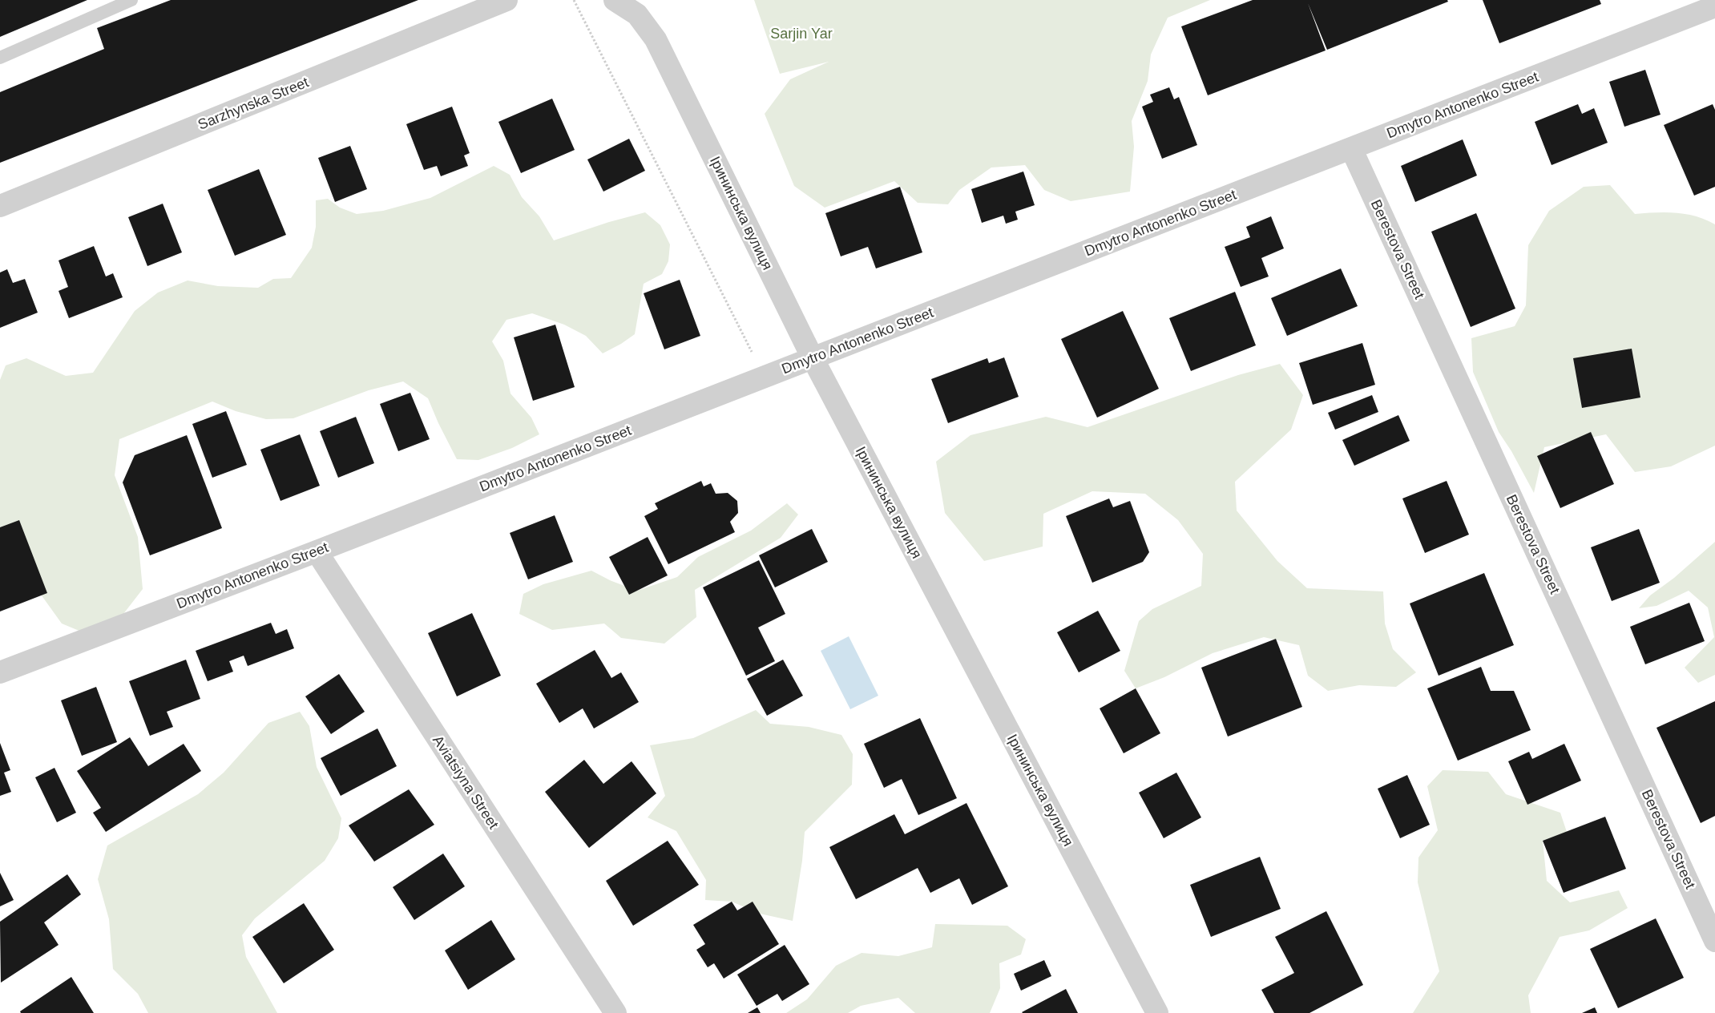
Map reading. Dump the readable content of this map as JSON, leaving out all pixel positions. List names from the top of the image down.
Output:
{
  "streets": {
    "street": [
      "Sarzhynska Street",
      "Dmytro Antonenko Street",
      "Ірининська вулиця",
      "Berestova Street",
      "Aviatsiyna Street"
    ]
  },
  "crossings": [
    ["Dmytro Antonenko Street", "Ірининська вулиця"],
    ["Dmytro Antonenko Street", "Berestova Street"],
    ["Dmytro Antonenko Street", "Aviatsiyna Street"]
  ],
  "parks": ["Sarjin Yar"]
}
